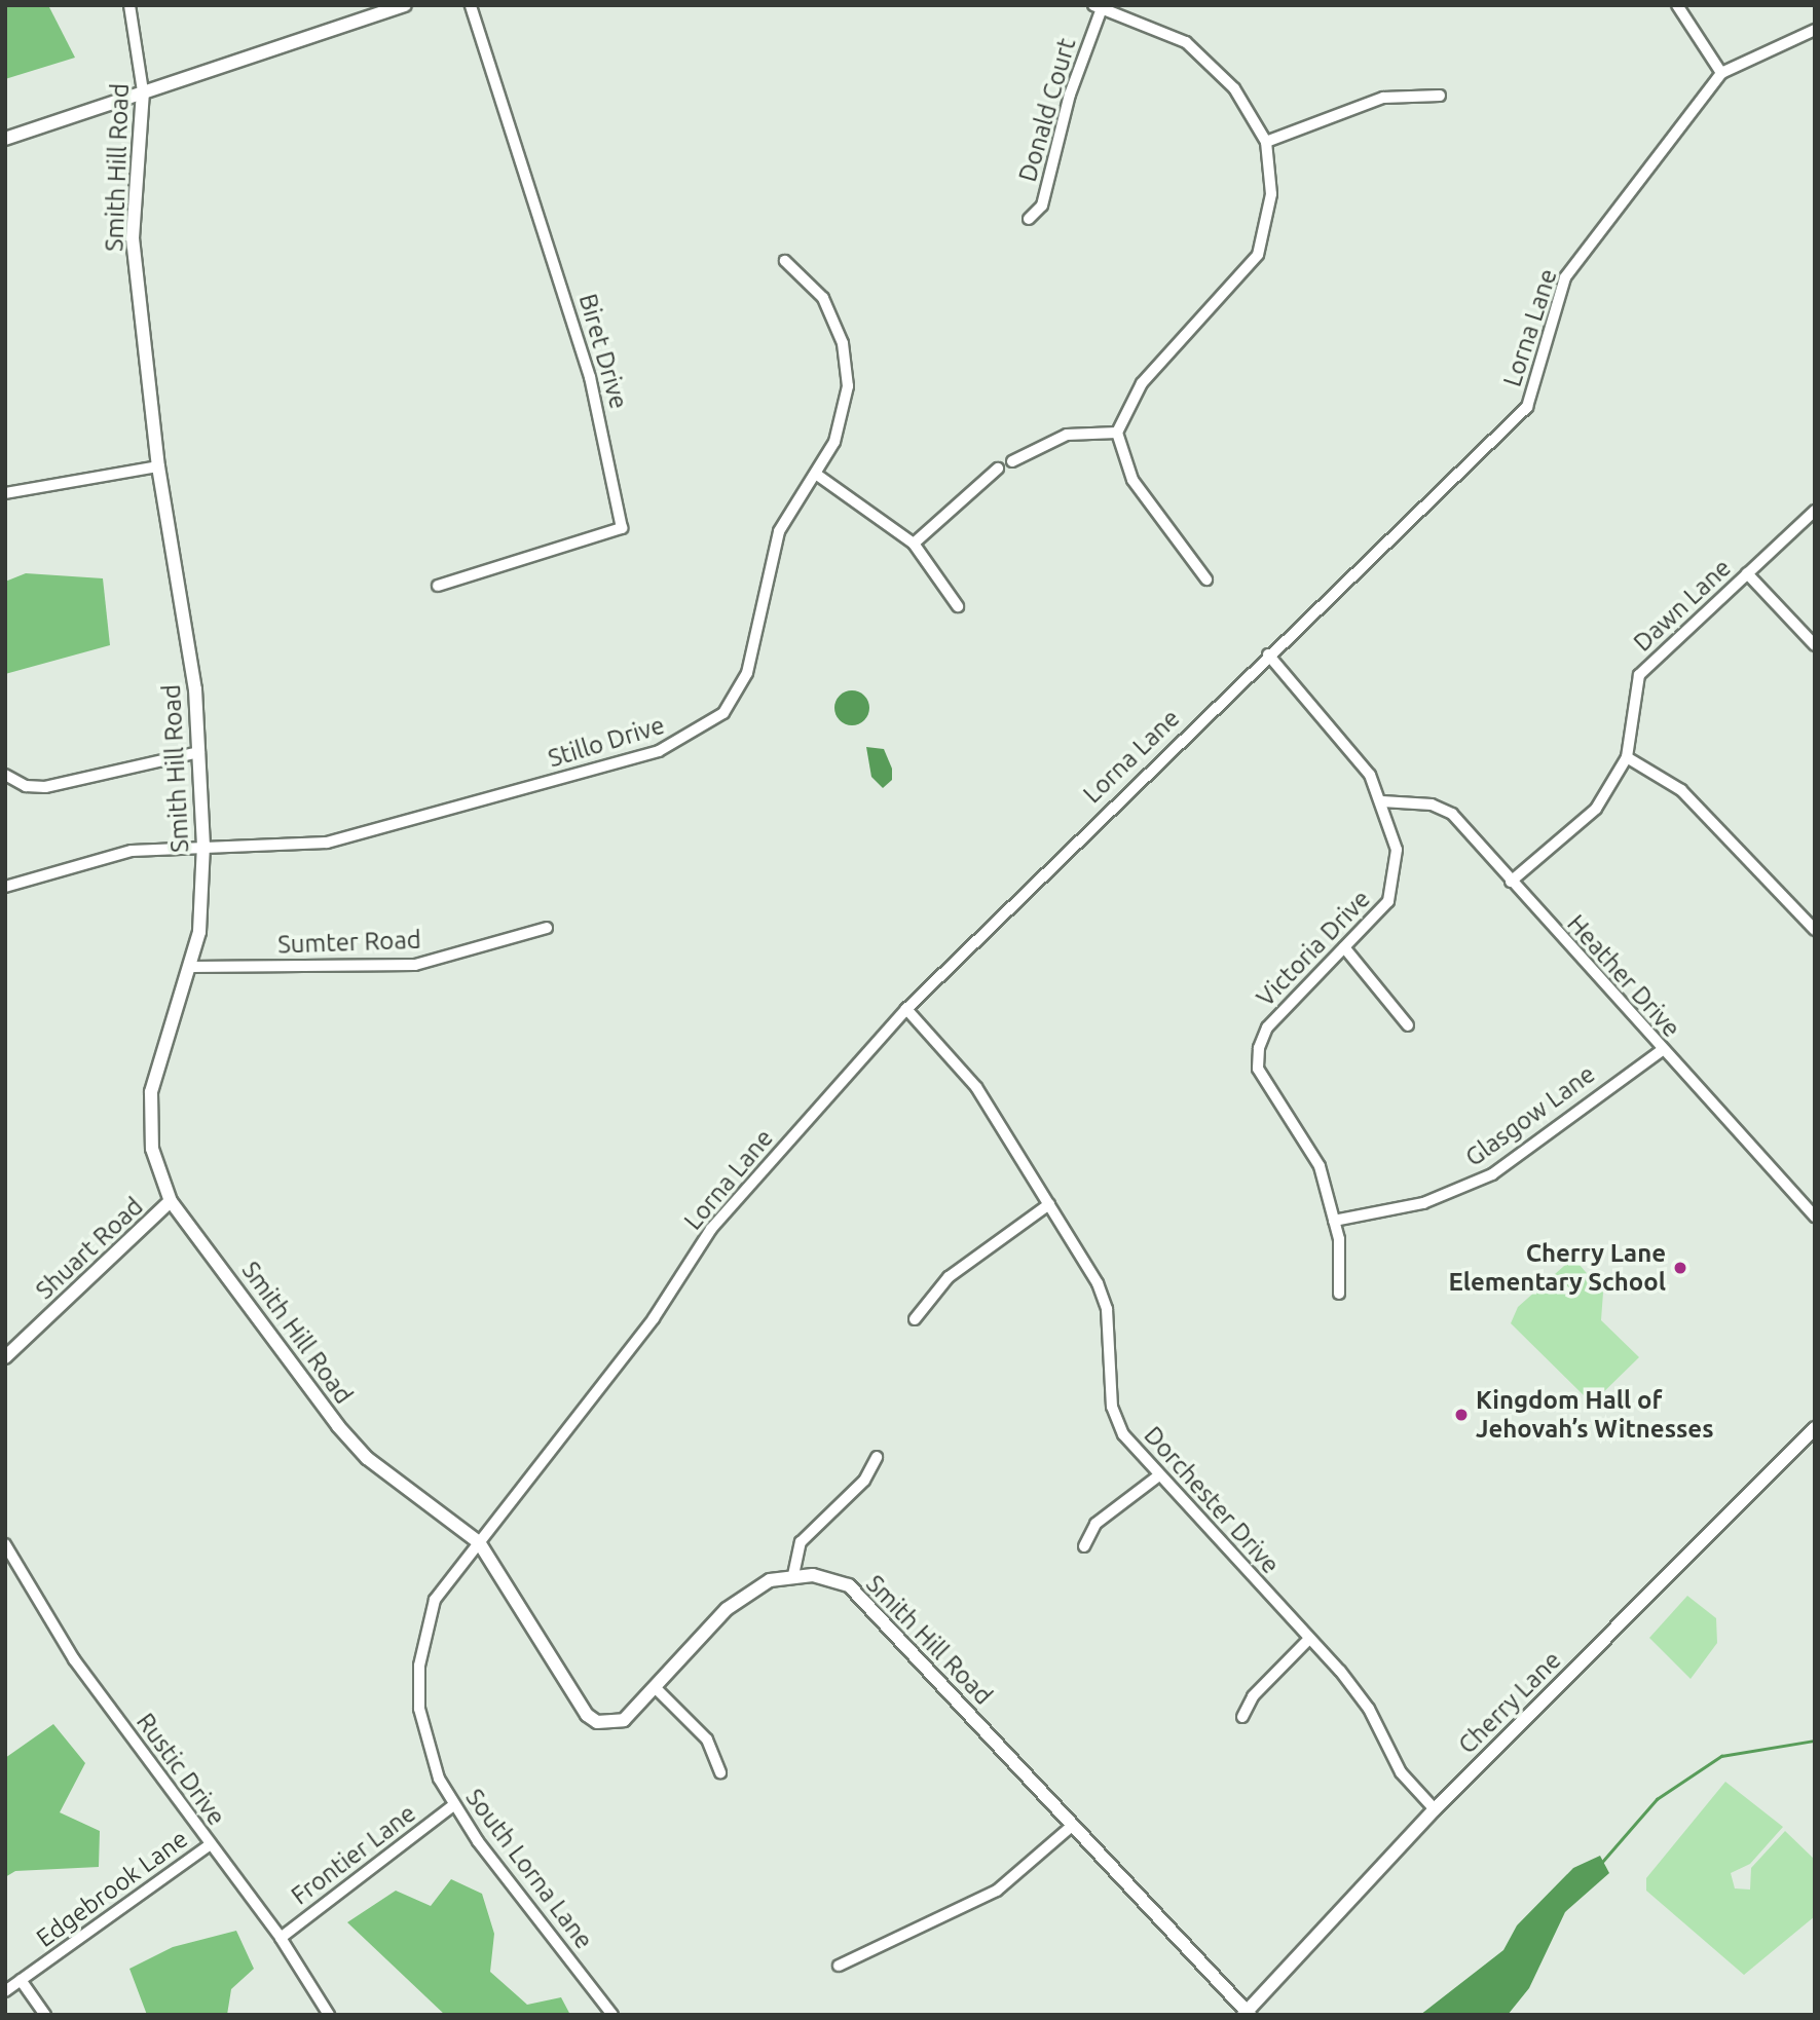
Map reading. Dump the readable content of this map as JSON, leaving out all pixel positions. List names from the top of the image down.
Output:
{
  "streets": {
    "street": [
      "Donald Court",
      "Smith Hill Road",
      "Lorna Lane",
      "Biret Drive",
      "Dawn Lane",
      "Stillo Drive",
      "Sumter Road",
      "Victoria Drive",
      "Heather Drive",
      "Glasgow Lane",
      "Shuart Road",
      "Dorchester Drive",
      "Cherry Lane",
      "Rustic Drive",
      "Frontier Lane",
      "South Lorna Lane",
      "Edgebrook Lane"
    ]
  },
  "crossings": [
    ["Smith Hill Road", "Lorna Lane"],
    ["Smith Hill Road", "Stillo Drive"],
    ["Smith Hill Road", "Sumter Road"],
    ["Smith Hill Road", "Shuart Road"],
    ["Smith Hill Road", "Cherry Lane"],
    ["Smith Hill Road", "South Lorna Lane"],
    ["Lorna Lane", "Victoria Drive"],
    ["Lorna Lane", "Dorchester Drive"],
    ["Lorna Lane", "South Lorna Lane"],
    ["Dawn Lane", "Heather Drive"],
    ["Victoria Drive", "Heather Drive"],
    ["Victoria Drive", "Glasgow Lane"],
    ["Heather Drive", "Glasgow Lane"],
    ["Dorchester Drive", "Cherry Lane"],
    ["Rustic Drive", "Frontier Lane"],
    ["Rustic Drive", "Edgebrook Lane"],
    ["Frontier Lane", "South Lorna Lane"]
  ],
  "places": ["Cherry Lane Elementary School", "Kingdom Hall of Jehovah’s Witnesses"]
}
